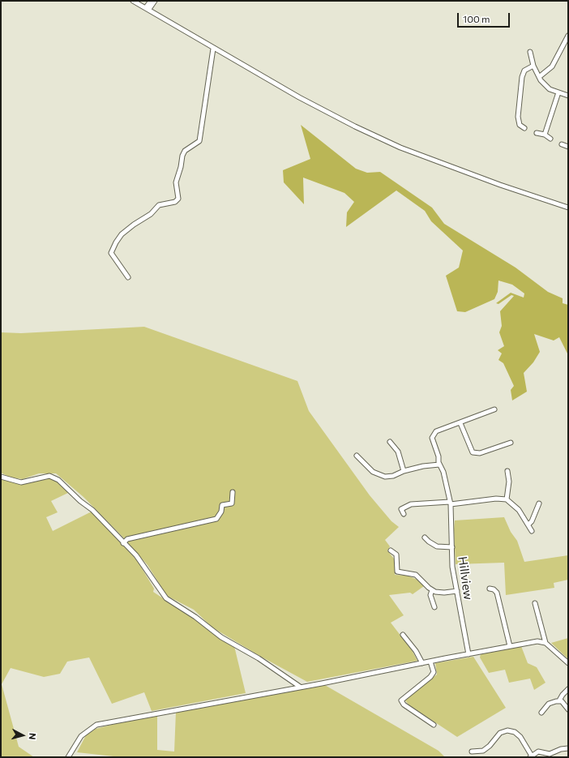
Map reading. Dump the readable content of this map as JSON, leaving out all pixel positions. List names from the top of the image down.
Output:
{
  "streets": {
    "street": ["Hillview"]
  },
  "scale_bar": "100 m",
  "north": "right"
}
